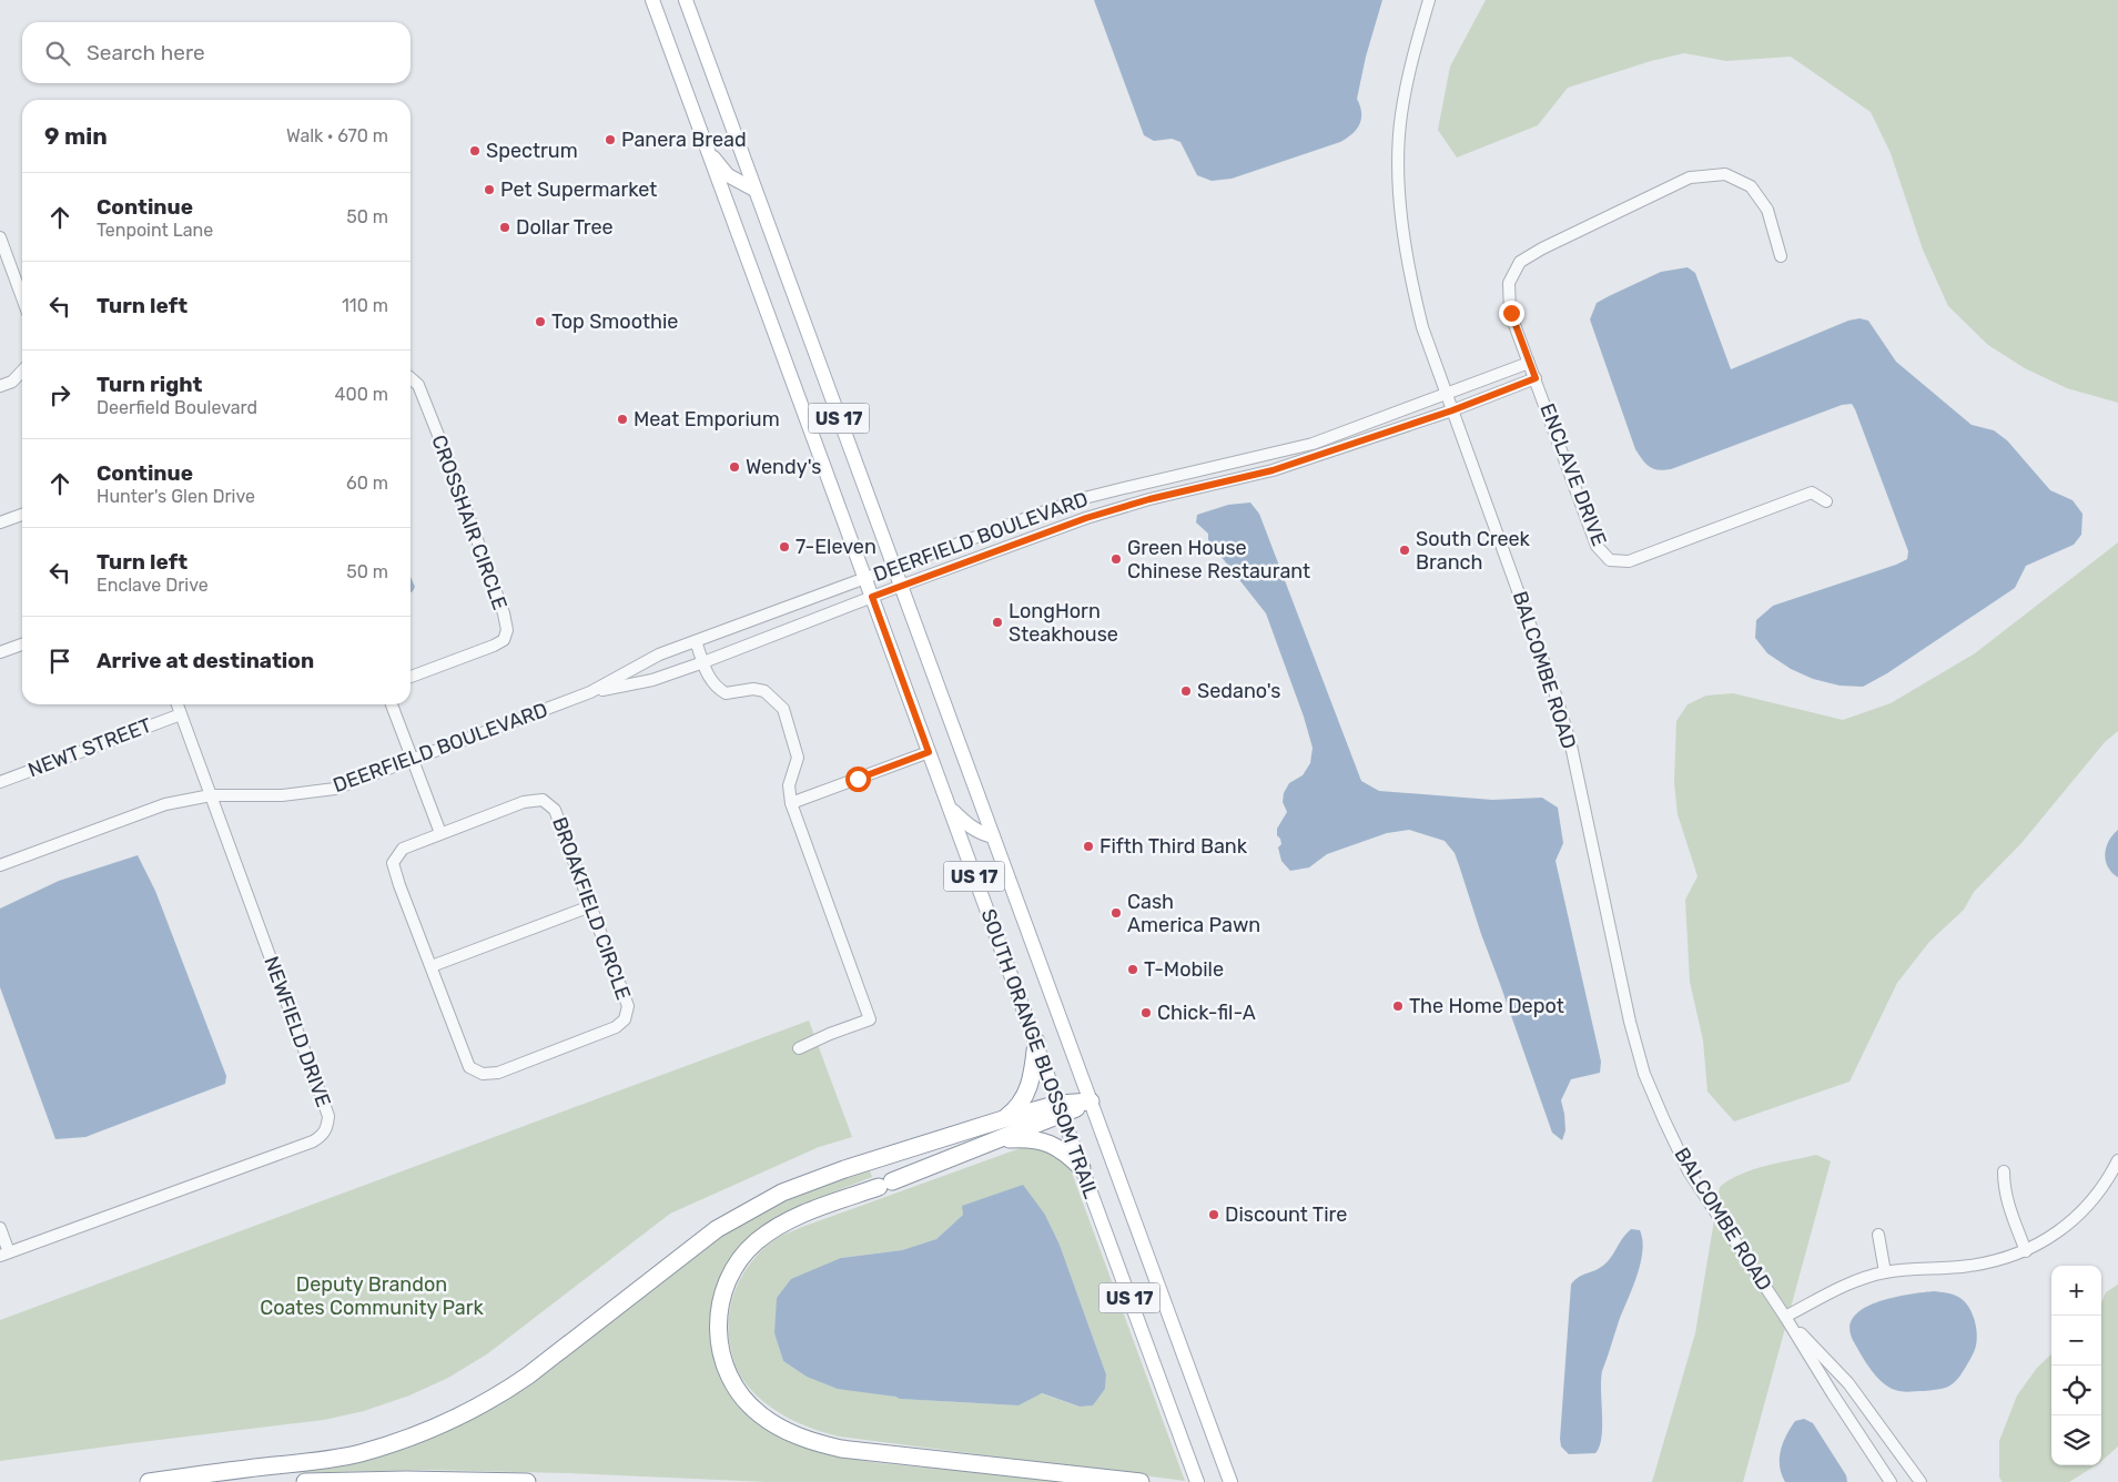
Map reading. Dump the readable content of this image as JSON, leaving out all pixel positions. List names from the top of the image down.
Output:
{
  "streets": {
    "main road": ["US 17", "SOUTH ORANGE BLOSSOM TRAIL"],
    "street": [
      "ENCLAVE DRIVE",
      "CROSSHAIR CIRCLE",
      "DEERFIELD BOULEVARD",
      "BALCOMBE ROAD",
      "NEWT STREET",
      "BROAKFIELD CIRCLE",
      "NEWFIELD DRIVE"
    ]
  },
  "crossings": [
    ["ENCLAVE DRIVE", "DEERFIELD BOULEVARD"],
    ["DEERFIELD BOULEVARD", "BALCOMBE ROAD"],
    ["DEERFIELD BOULEVARD", "NEWFIELD DRIVE"],
    ["DEERFIELD BOULEVARD", "SOUTH ORANGE BLOSSOM TRAIL"],
    ["NEWT STREET", "NEWFIELD DRIVE"]
  ],
  "parks": ["Deputy Brandon Coates Community Park"],
  "places": [
    "Panera Bread",
    "Spectrum",
    "Pet Supermarket",
    "Dollar Tree",
    "Top Smoothie",
    "Meat Emporium",
    "Wendy's",
    "7-Eleven",
    "South Creek Branch",
    "Green House Chinese Restaurant",
    "LongHorn Steakhouse",
    "Sedano's",
    "Fifth Third Bank",
    "Cash America Pawn",
    "T-Mobile",
    "The Home Depot",
    "Chick-fil-A",
    "Discount Tire"
  ],
  "page": {
    "search": "Search here",
    "heading": ["9 min", "Walk · 670 m"],
    "list": [
      ["Continue", "Tenpoint Lane", "50 m"],
      ["Turn left", "110 m"],
      ["Turn right", "Deerfield Boulevard", "400 m"],
      ["Continue", "Hunter's Glen Drive", "60 m"],
      ["Turn left", "Enclave Drive", "50 m"],
      "Arrive at destination"
    ],
    "map_buttons": ["+", "−"]
  }
}
